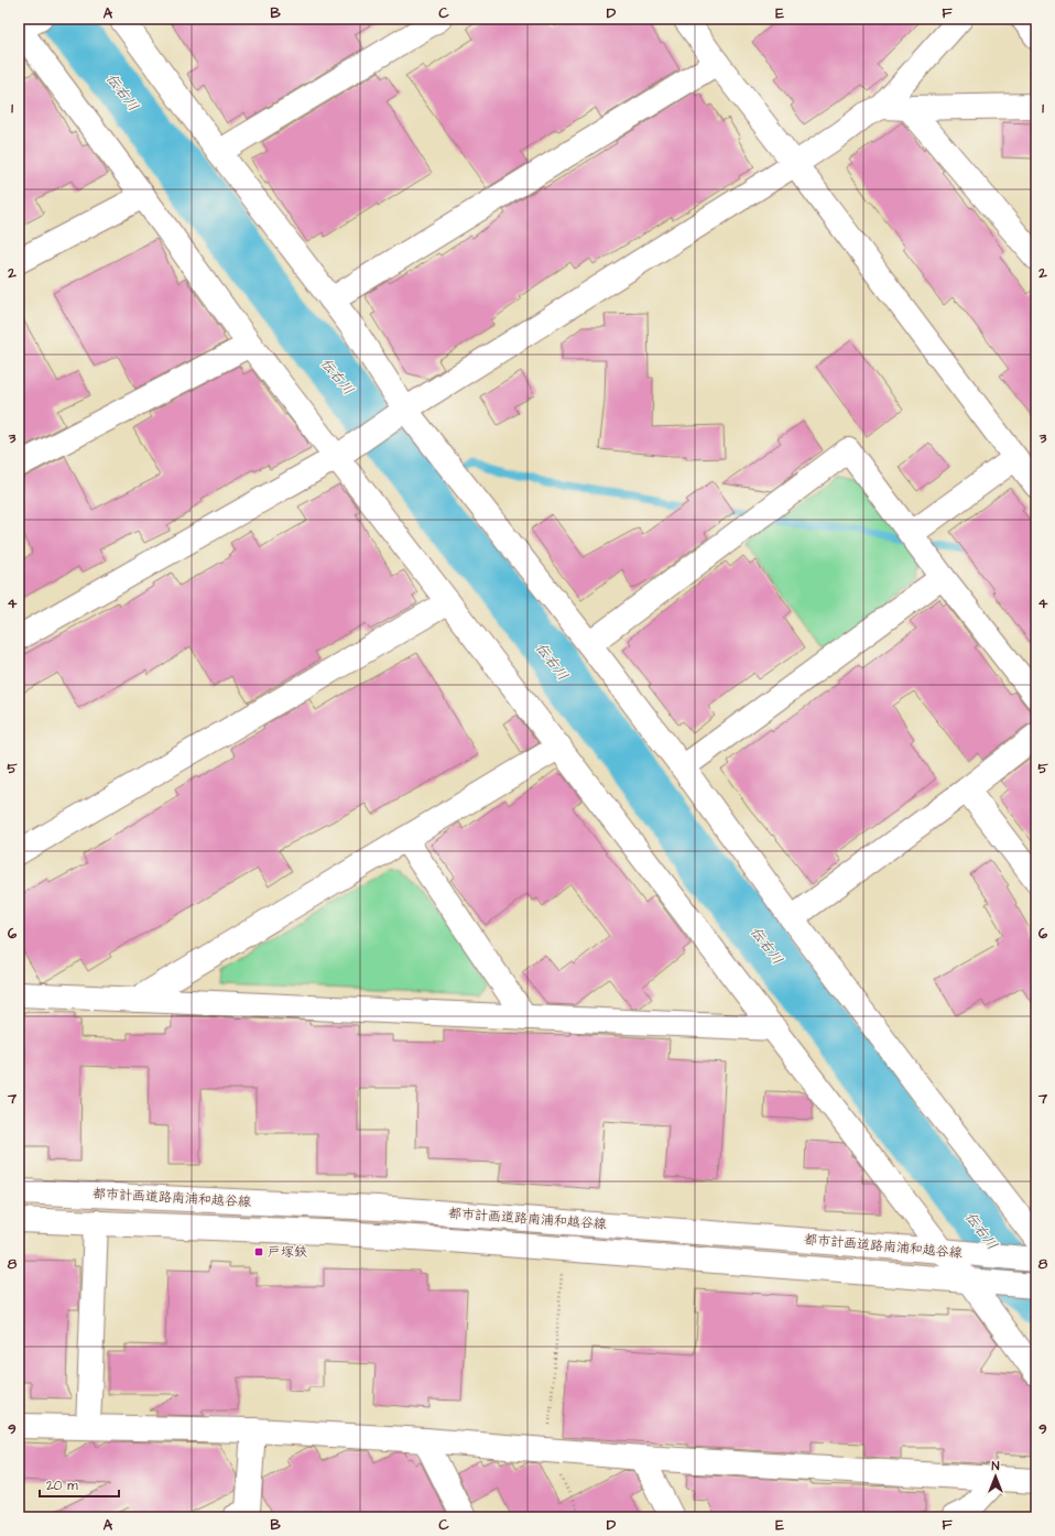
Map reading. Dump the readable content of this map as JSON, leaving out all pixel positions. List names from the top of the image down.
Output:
{
  "streets": {
    "street": ["都市計画道路南浦和越谷線"]
  },
  "water": ["伝右川"],
  "places": {
    "transit": ["戸塚鋏"]
  },
  "scale_bar": "20 m",
  "north": "top",
  "grid": {
    "columns": [
      "A",
      "B",
      "C",
      "D",
      "E",
      "F"
    ],
    "rows": [
      "1",
      "2",
      "3",
      "4",
      "5",
      "6",
      "7",
      "8",
      "9"
    ]
  }
}
